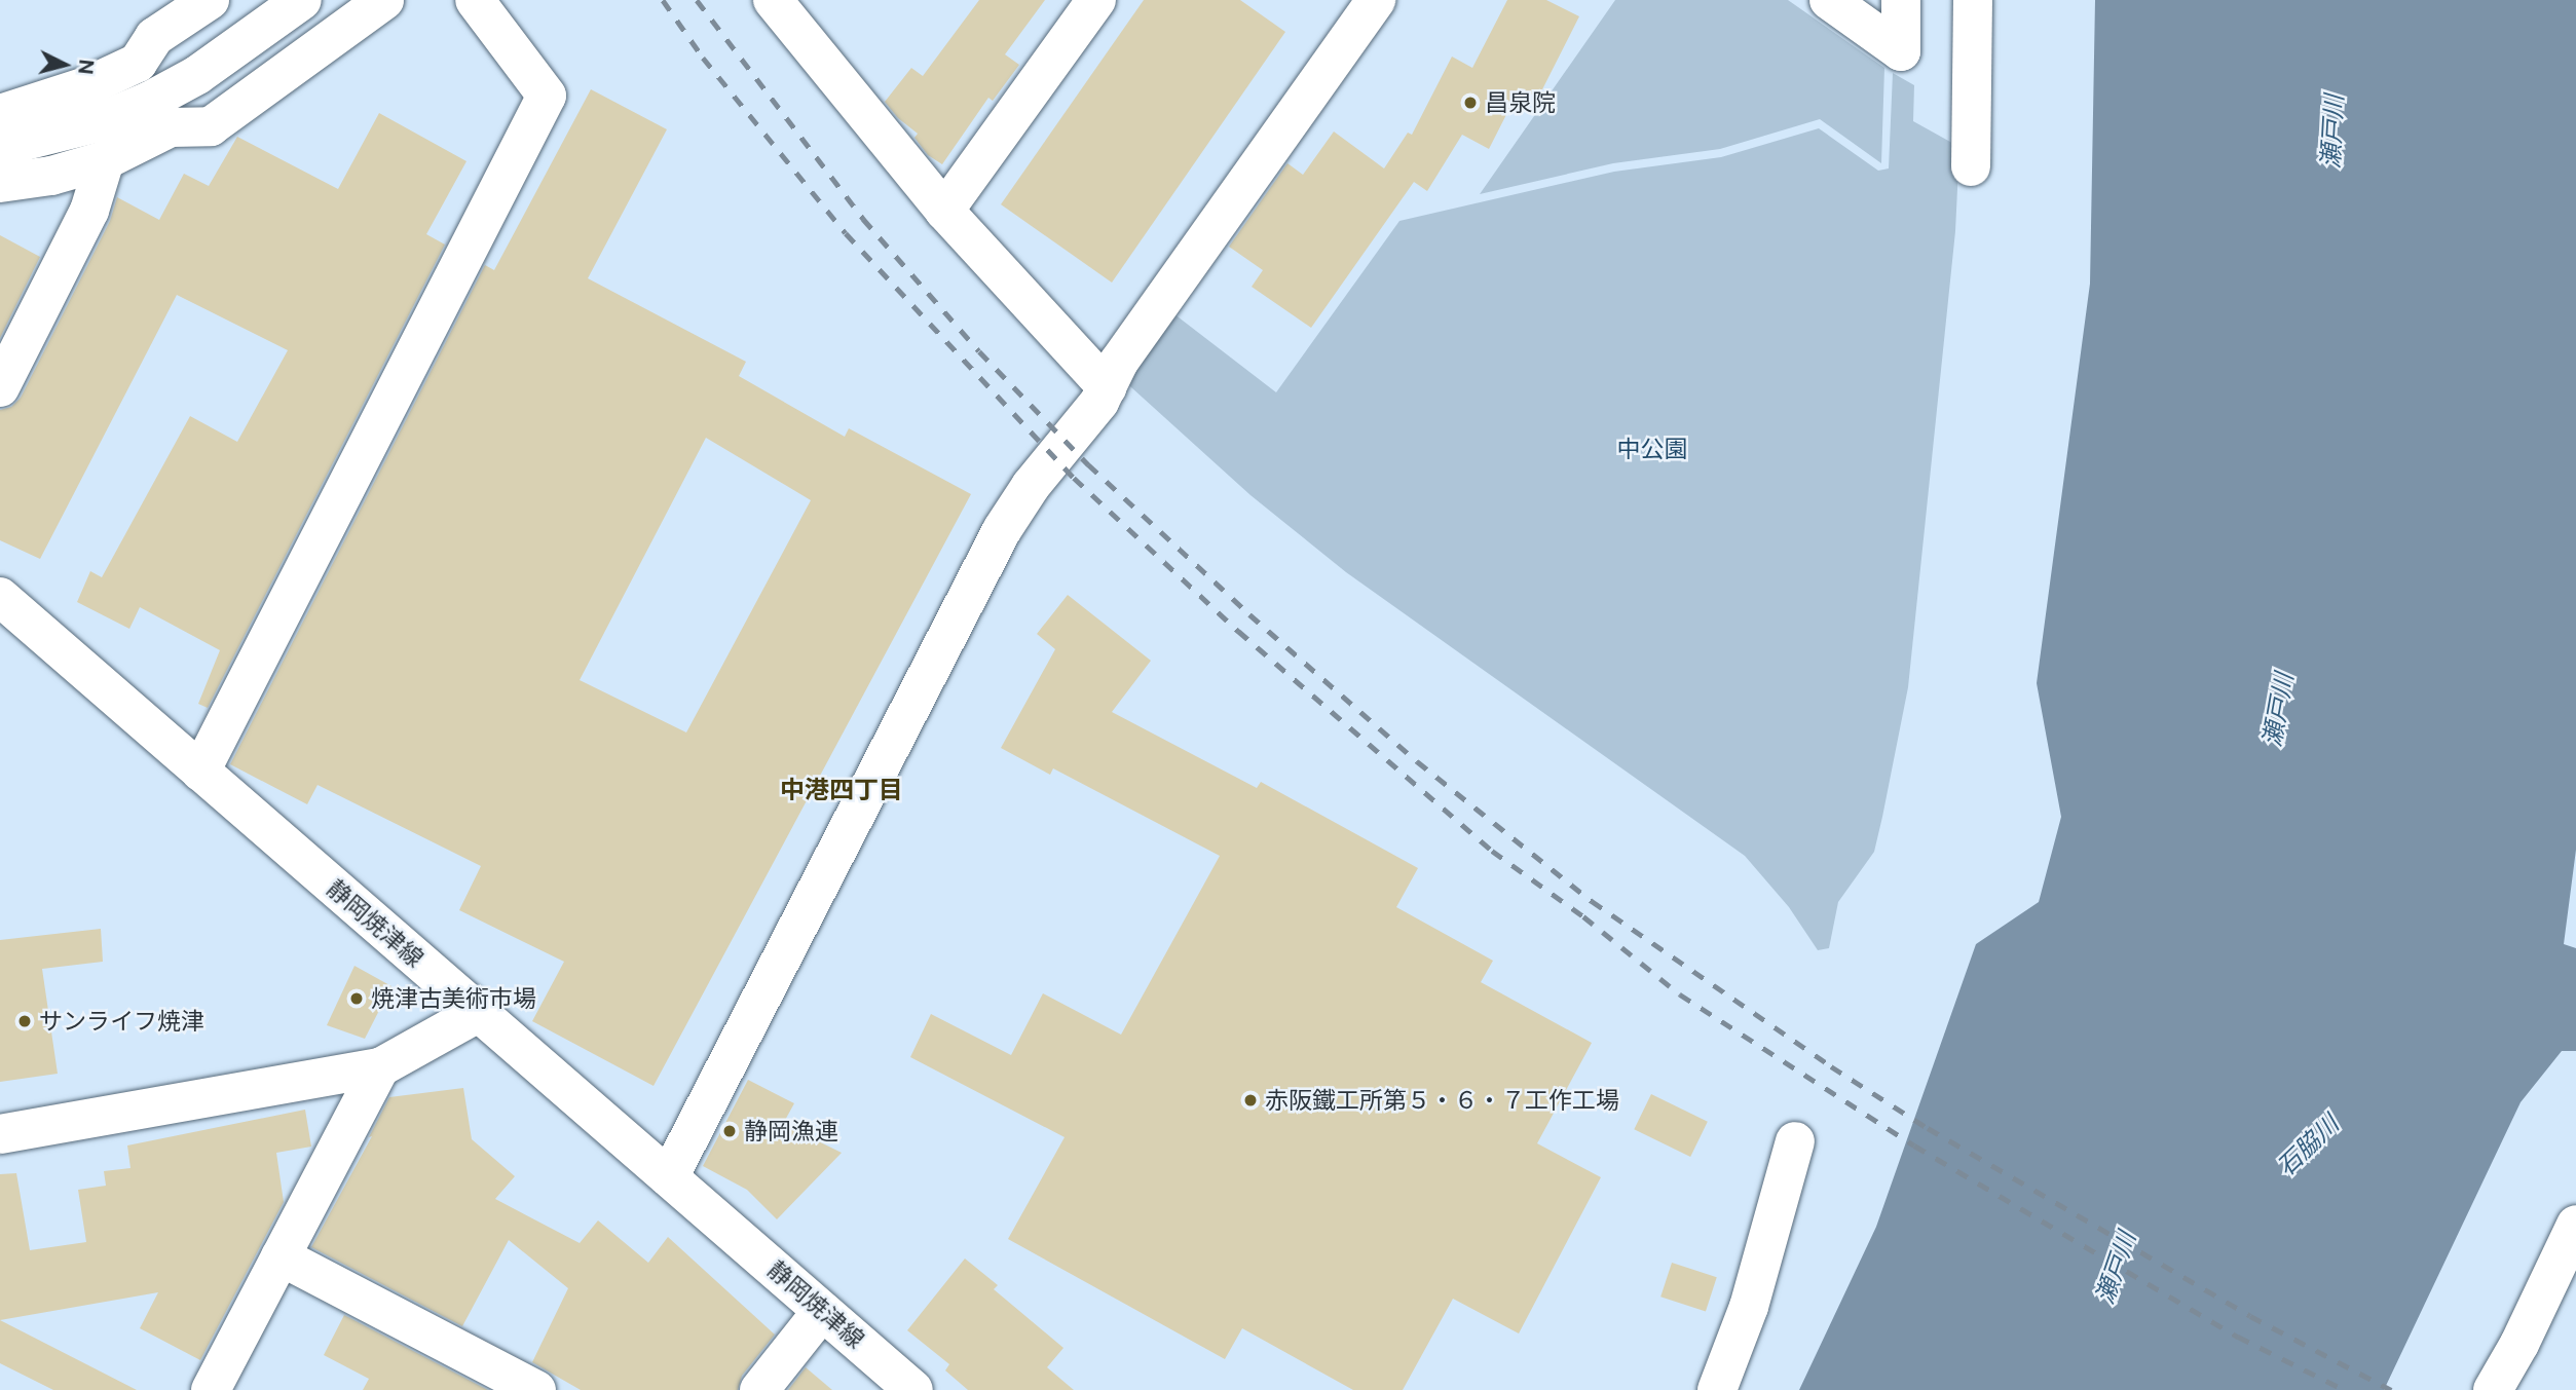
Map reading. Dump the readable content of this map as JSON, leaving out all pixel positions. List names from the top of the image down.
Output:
{
  "streets": {
    "street": ["静岡焼津線"]
  },
  "districts": ["中港四丁目"],
  "water": ["瀬戸川", "石脇川"],
  "parks": ["中公園"],
  "places": [
    "昌泉院",
    "焼津古美術市場",
    "サンライフ焼津",
    "赤阪鐵工所第５・６・７工作工場",
    "静岡漁連"
  ],
  "north": "right"
}
